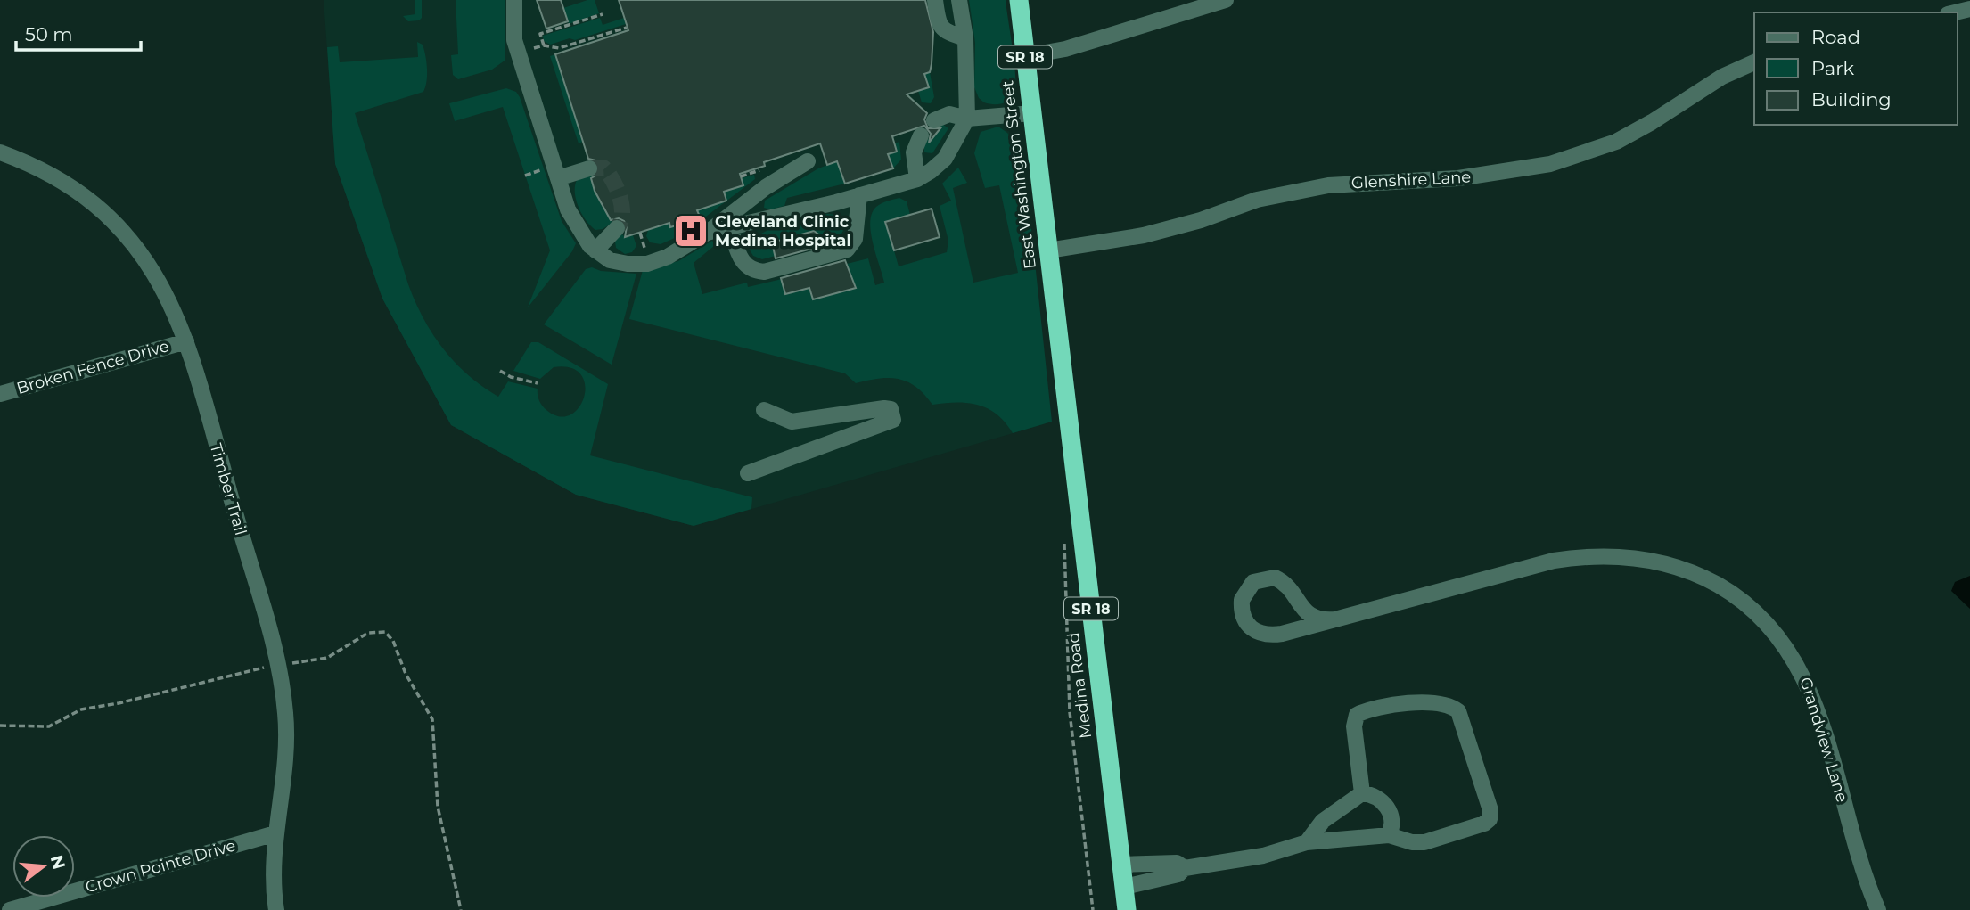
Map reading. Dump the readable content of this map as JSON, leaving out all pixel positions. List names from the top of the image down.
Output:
{
  "streets": {
    "highway": ["SR 18", "East Washington Street", "Medina Road"],
    "street": [
      "Glenshire Lane",
      "Broken Fence Drive",
      "Timber Trail",
      "Grandview Lane",
      "Crown Pointe Drive"
    ]
  },
  "crossings": [
    ["East Washington Street", "Glenshire Lane"],
    ["East Washington Street", "Medina Road"],
    ["Broken Fence Drive", "Timber Trail"],
    ["Timber Trail", "Crown Pointe Drive"]
  ],
  "places": {
    "hospital": ["Cleveland Clinic Medina Hospital"]
  },
  "legend": ["Road", "Park", "Building"],
  "scale_bar": "50 m",
  "north": "right"
}
